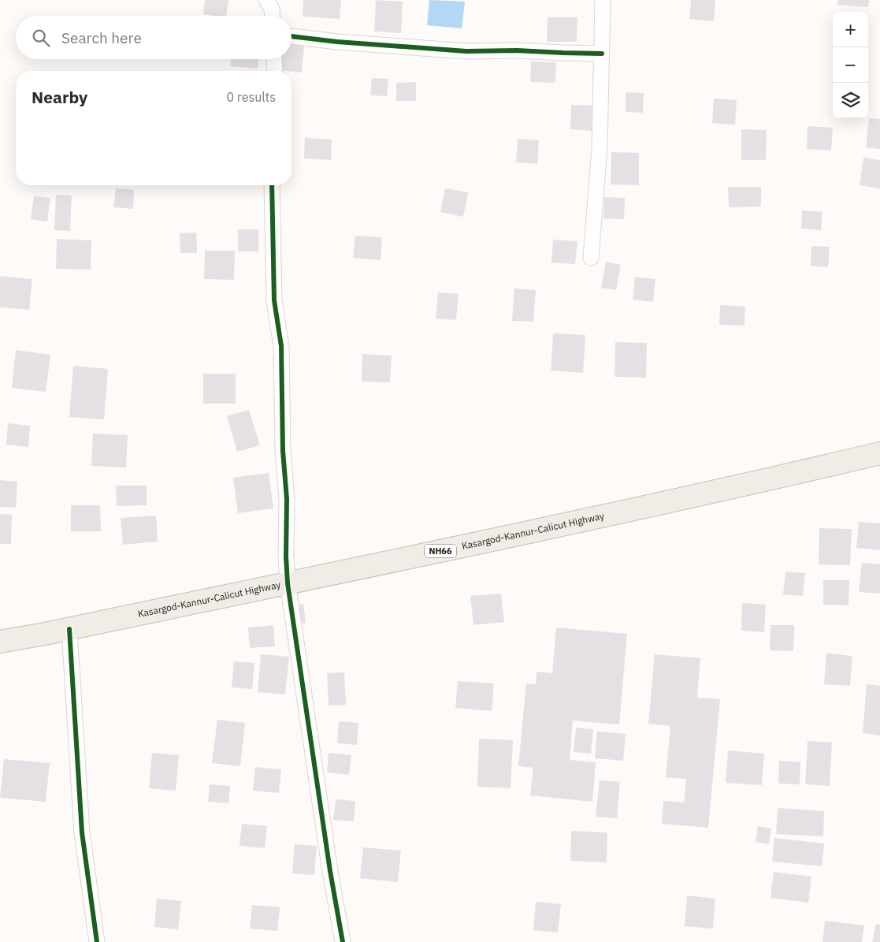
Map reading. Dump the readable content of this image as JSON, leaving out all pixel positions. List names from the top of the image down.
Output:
{
  "streets": {
    "highway": ["Kasargod-Kannur-Calicut Highway", "NH66"]
  },
  "page": {
    "map_buttons": ["+", "−"],
    "search": "Search here",
    "heading": ["Nearby", "0 results"]
  }
}
